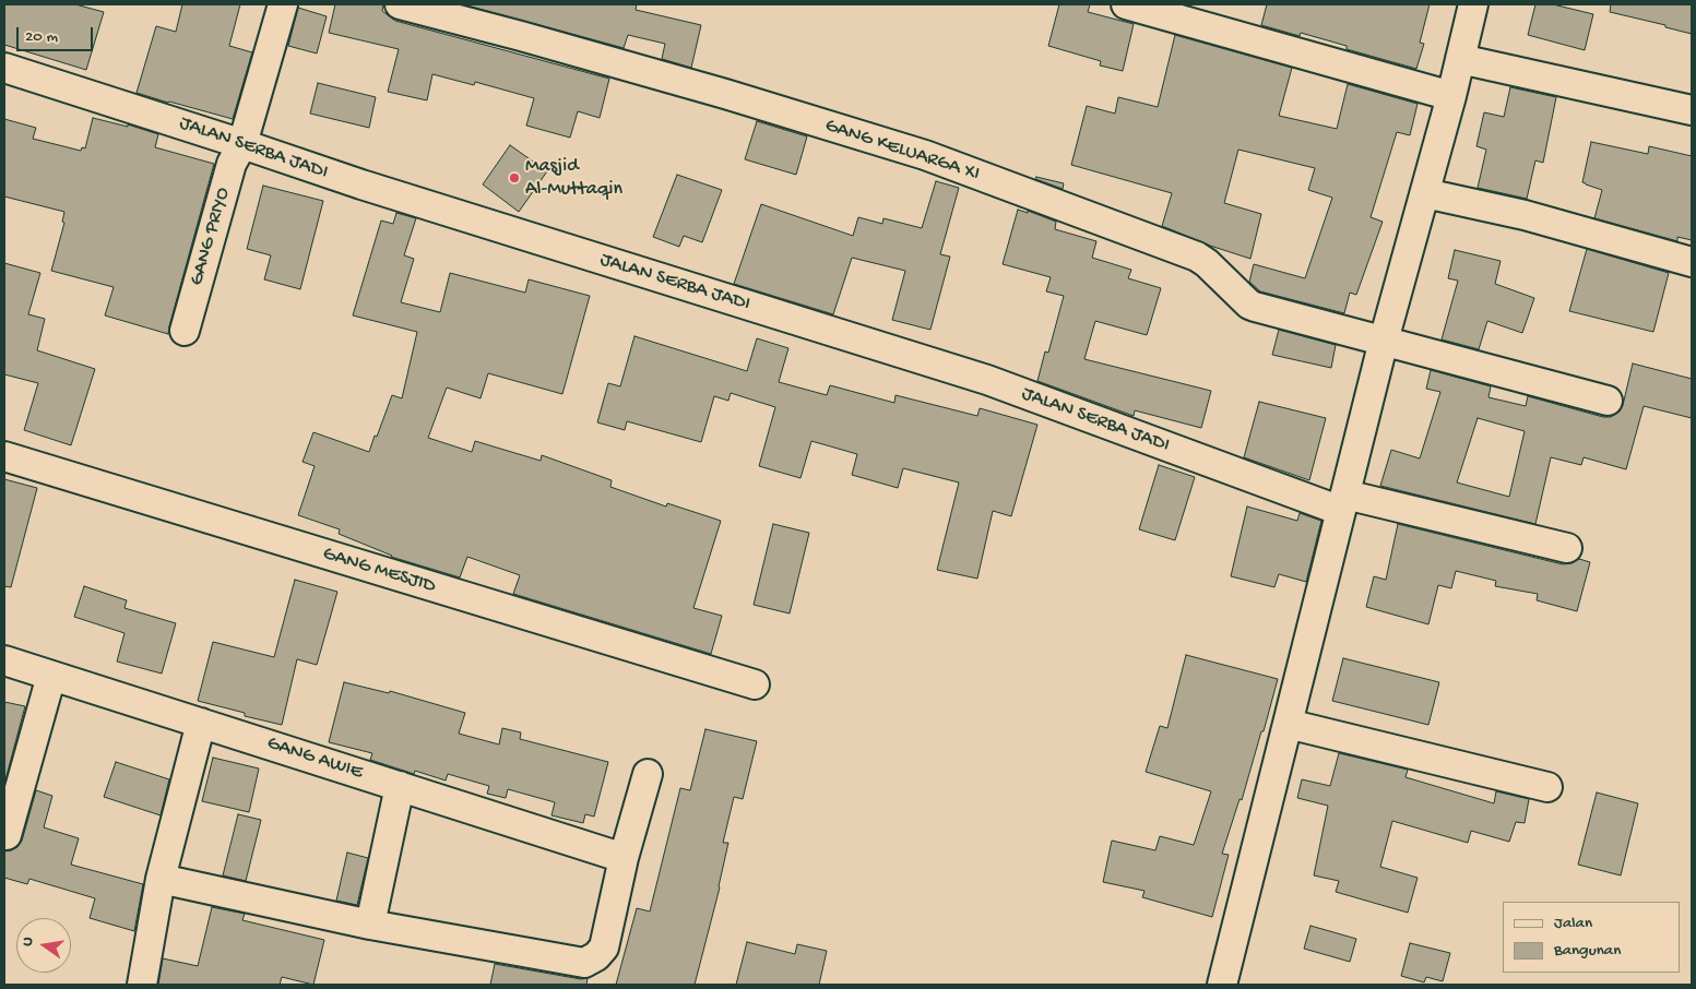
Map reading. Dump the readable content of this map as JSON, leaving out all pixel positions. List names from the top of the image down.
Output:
{
  "streets": {
    "street": [
      "JALAN SERBA JADI",
      "GANG KELUARGA XI",
      "GANG PRIYO",
      "GANG MESJID",
      "GANG AWIE"
    ]
  },
  "crossings": [
    ["JALAN SERBA JADI", "GANG PRIYO"]
  ],
  "places": ["Masjid Al-Muttaqin"],
  "legend": ["Jalan", "Bangunan"],
  "scale_bar": "20 m",
  "north": "left"
}
